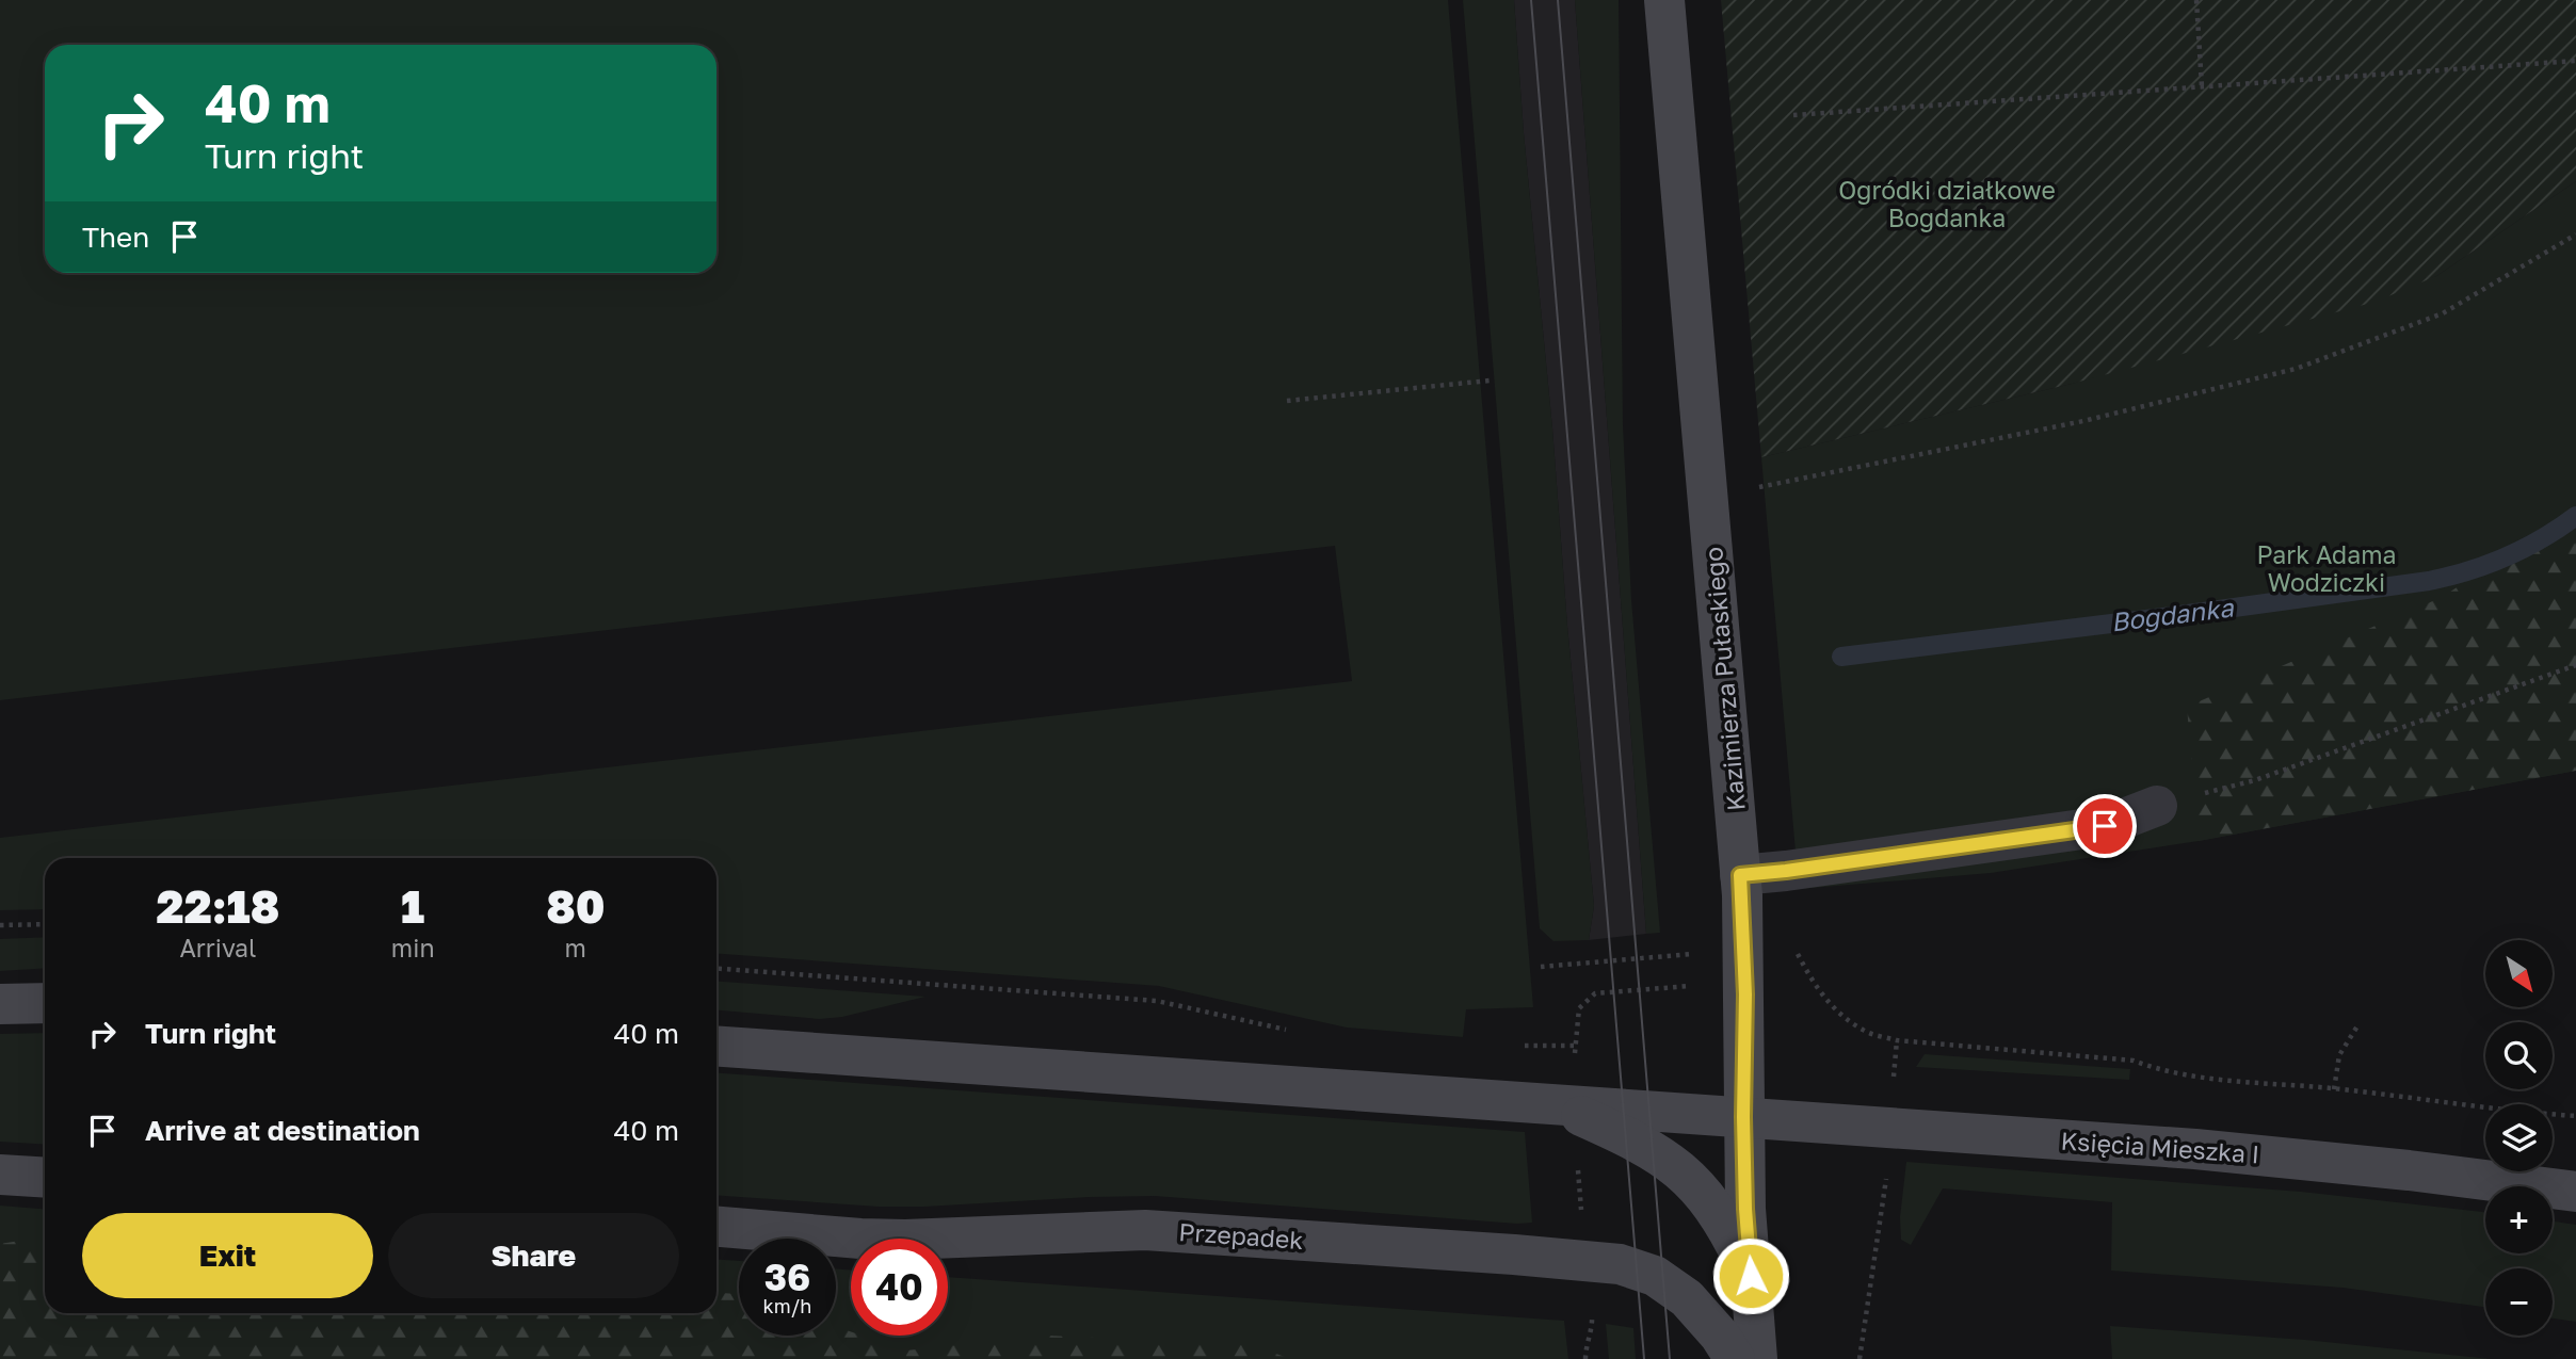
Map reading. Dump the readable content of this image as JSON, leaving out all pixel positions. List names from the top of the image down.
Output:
{
  "streets": {
    "street": ["Kazimierza Pułaskiego", "Księcia Mieszka I", "Przepadek"]
  },
  "crossings": [
    ["Kazimierza Pułaskiego", "Księcia Mieszka I"]
  ],
  "water": ["Bogdanka"],
  "parks": ["Ogródki działkowe Bogdanka", "Park Adama Wodziczki"],
  "north": "bottom right",
  "page": {
    "turn": ["40 m", "Turn right"],
    "then": "Then",
    "eta": [
      "22:18",
      "Arrival",
      "1",
      "min",
      "80",
      "m"
    ],
    "map_buttons": ["+", "−"],
    "list": [
      {
        "name": "Turn right",
        "value": "40 m"
      },
      {
        "name": "Arrive at destination",
        "value": "40 m"
      }
    ],
    "buttons": ["Exit", "Share"],
    "speed": "36 km/h",
    "limit": "40"
  }
}
